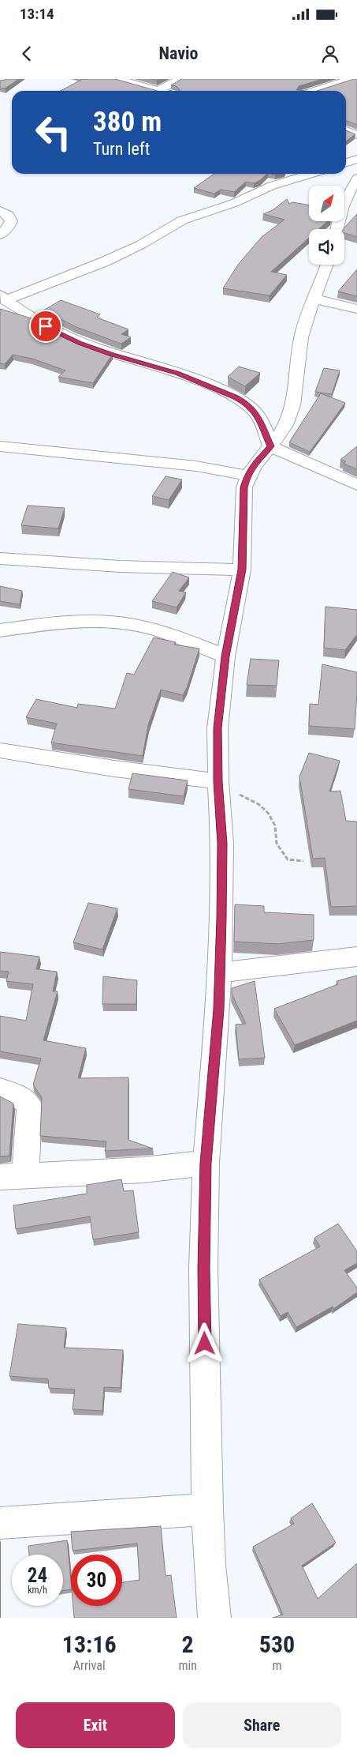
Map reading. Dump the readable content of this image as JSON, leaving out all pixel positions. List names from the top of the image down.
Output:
{
  "north": "top right",
  "page": {
    "status": "13:14",
    "header": "Navio",
    "turn": ["380 m", "Turn left"],
    "speed": "24 km/h",
    "limit": "30",
    "eta": [
      "13:16",
      "Arrival",
      "2",
      "min",
      "530",
      "m"
    ],
    "buttons": ["Exit", "Share"]
  }
}
